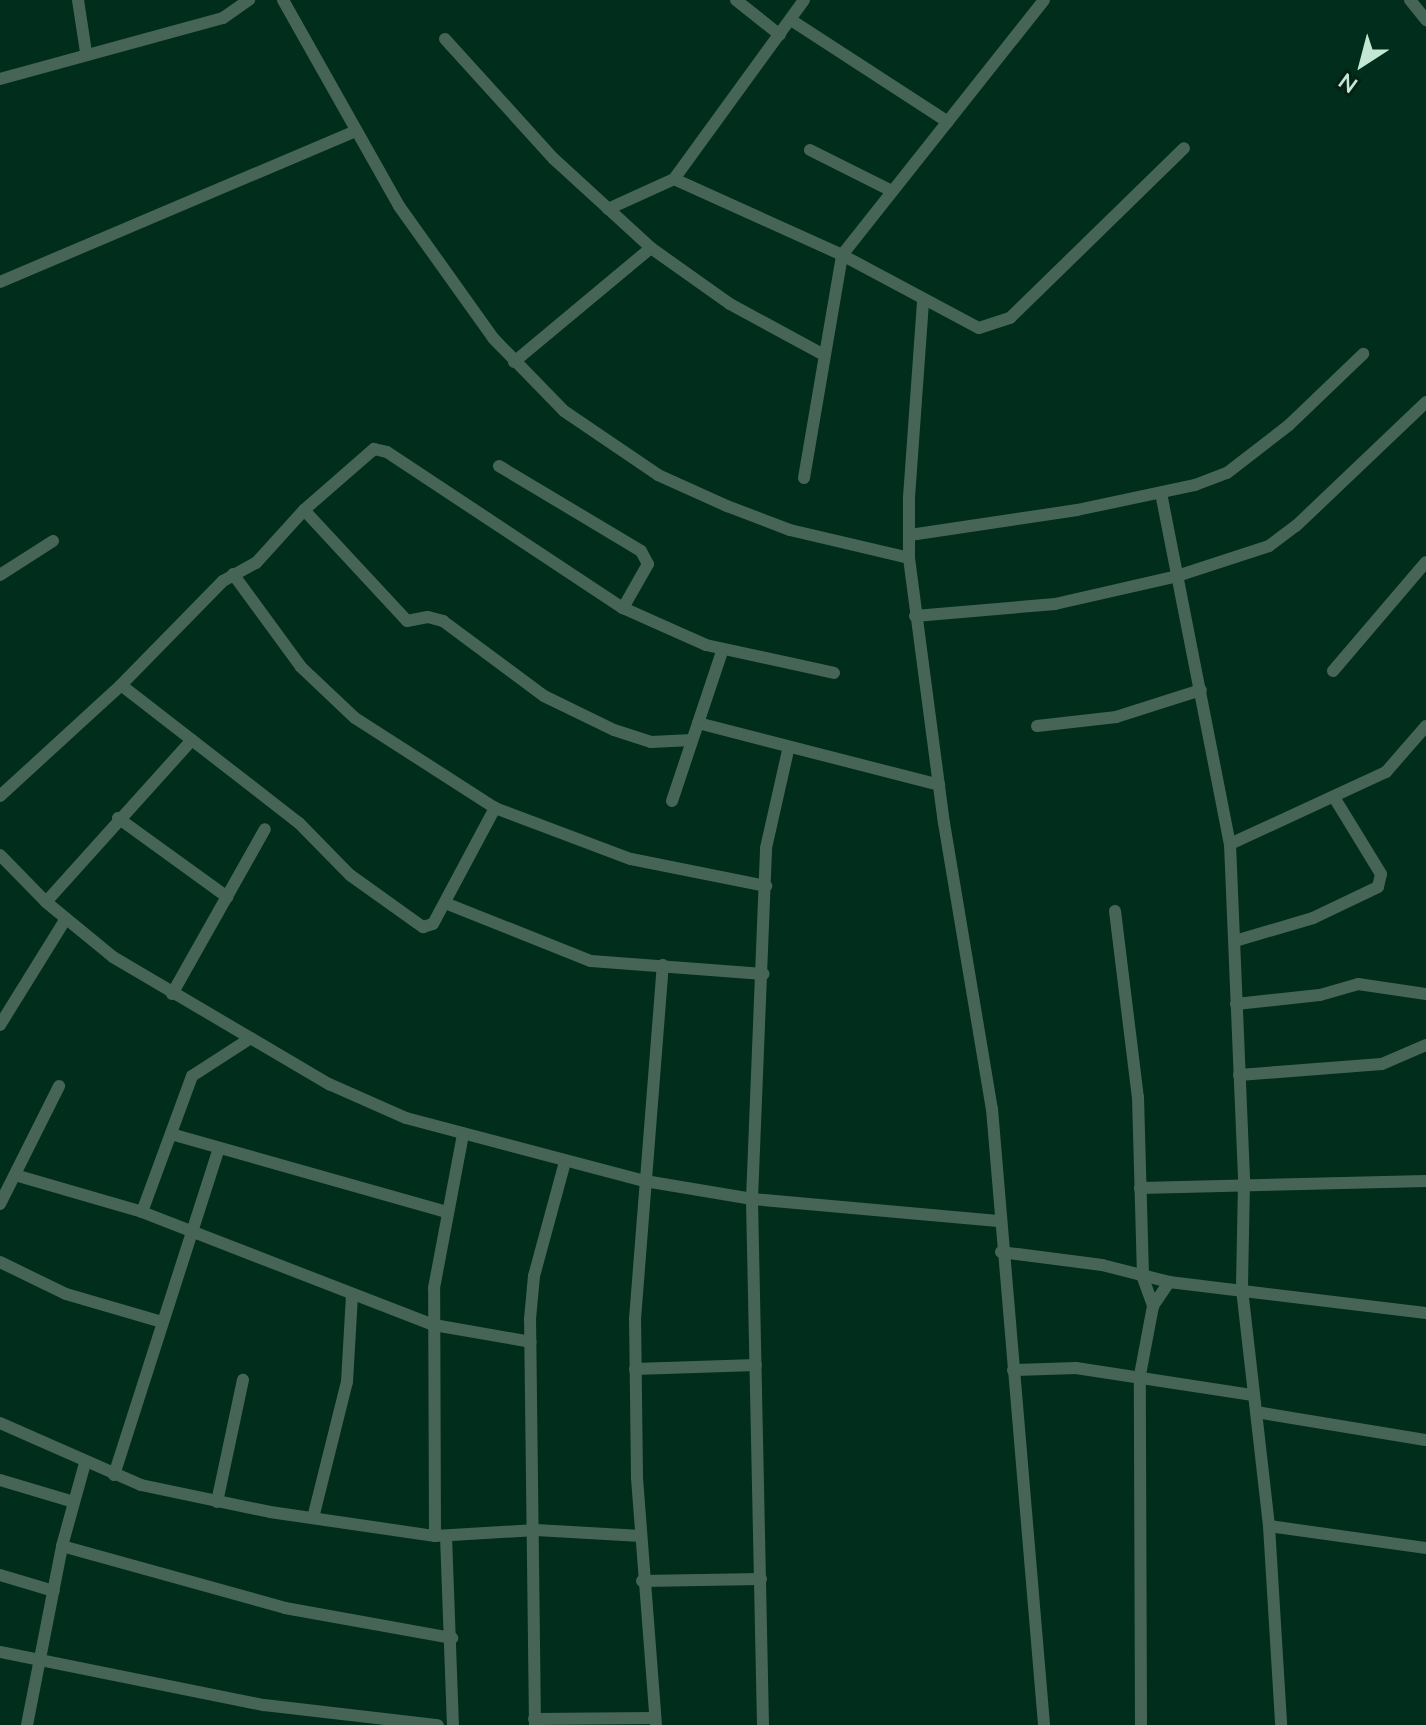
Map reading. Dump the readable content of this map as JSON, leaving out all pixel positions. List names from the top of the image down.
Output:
{
  "north": "bottom left"
}
